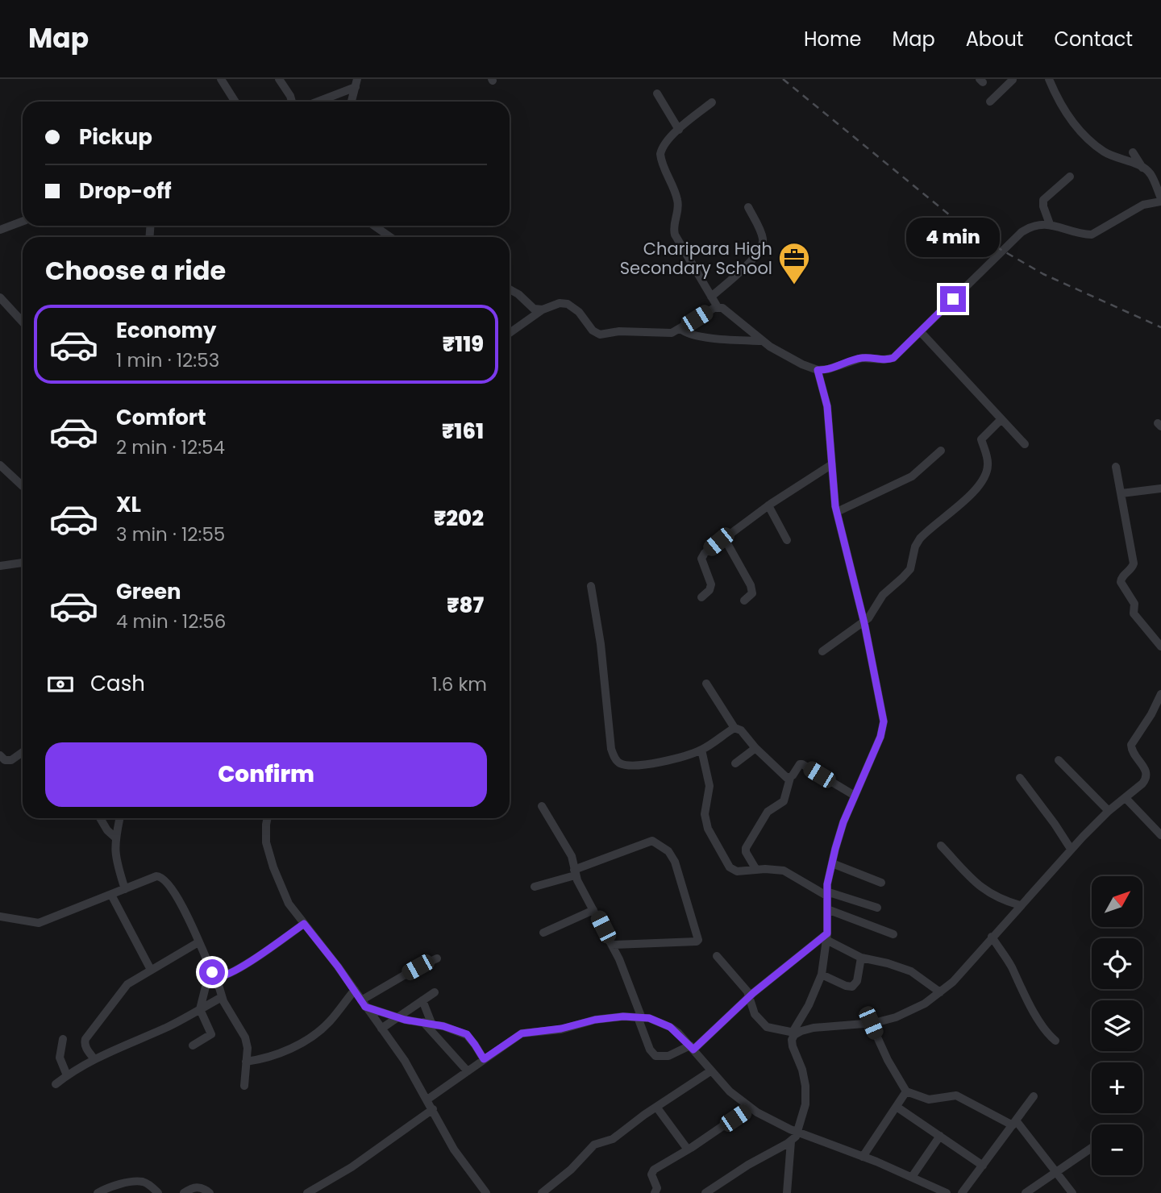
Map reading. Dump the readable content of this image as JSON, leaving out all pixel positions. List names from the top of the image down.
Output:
{
  "places": {
    "office": ["Charipara High Secondary School"]
  },
  "north": "top right",
  "page": {
    "header": "Map",
    "nav": [
      "Home",
      "Map",
      "About",
      "Contact"
    ],
    "banner": ["Pickup", "Drop-off"],
    "bubble": "4 min",
    "heading": "Choose a ride",
    "list": [
      {
        "name": "Economy",
        "note": "1 min · 12:53",
        "value": "₹119"
      },
      {
        "name": "Comfort",
        "note": "2 min · 12:54",
        "value": "₹161"
      },
      {
        "name": "XL",
        "note": "3 min · 12:55",
        "value": "₹202"
      },
      {
        "name": "Green",
        "note": "4 min · 12:56",
        "value": "₹87"
      }
    ],
    "pay": ["Cash", "1.6 km"],
    "buttons": "Confirm",
    "map_buttons": ["+", "−"]
  }
}
